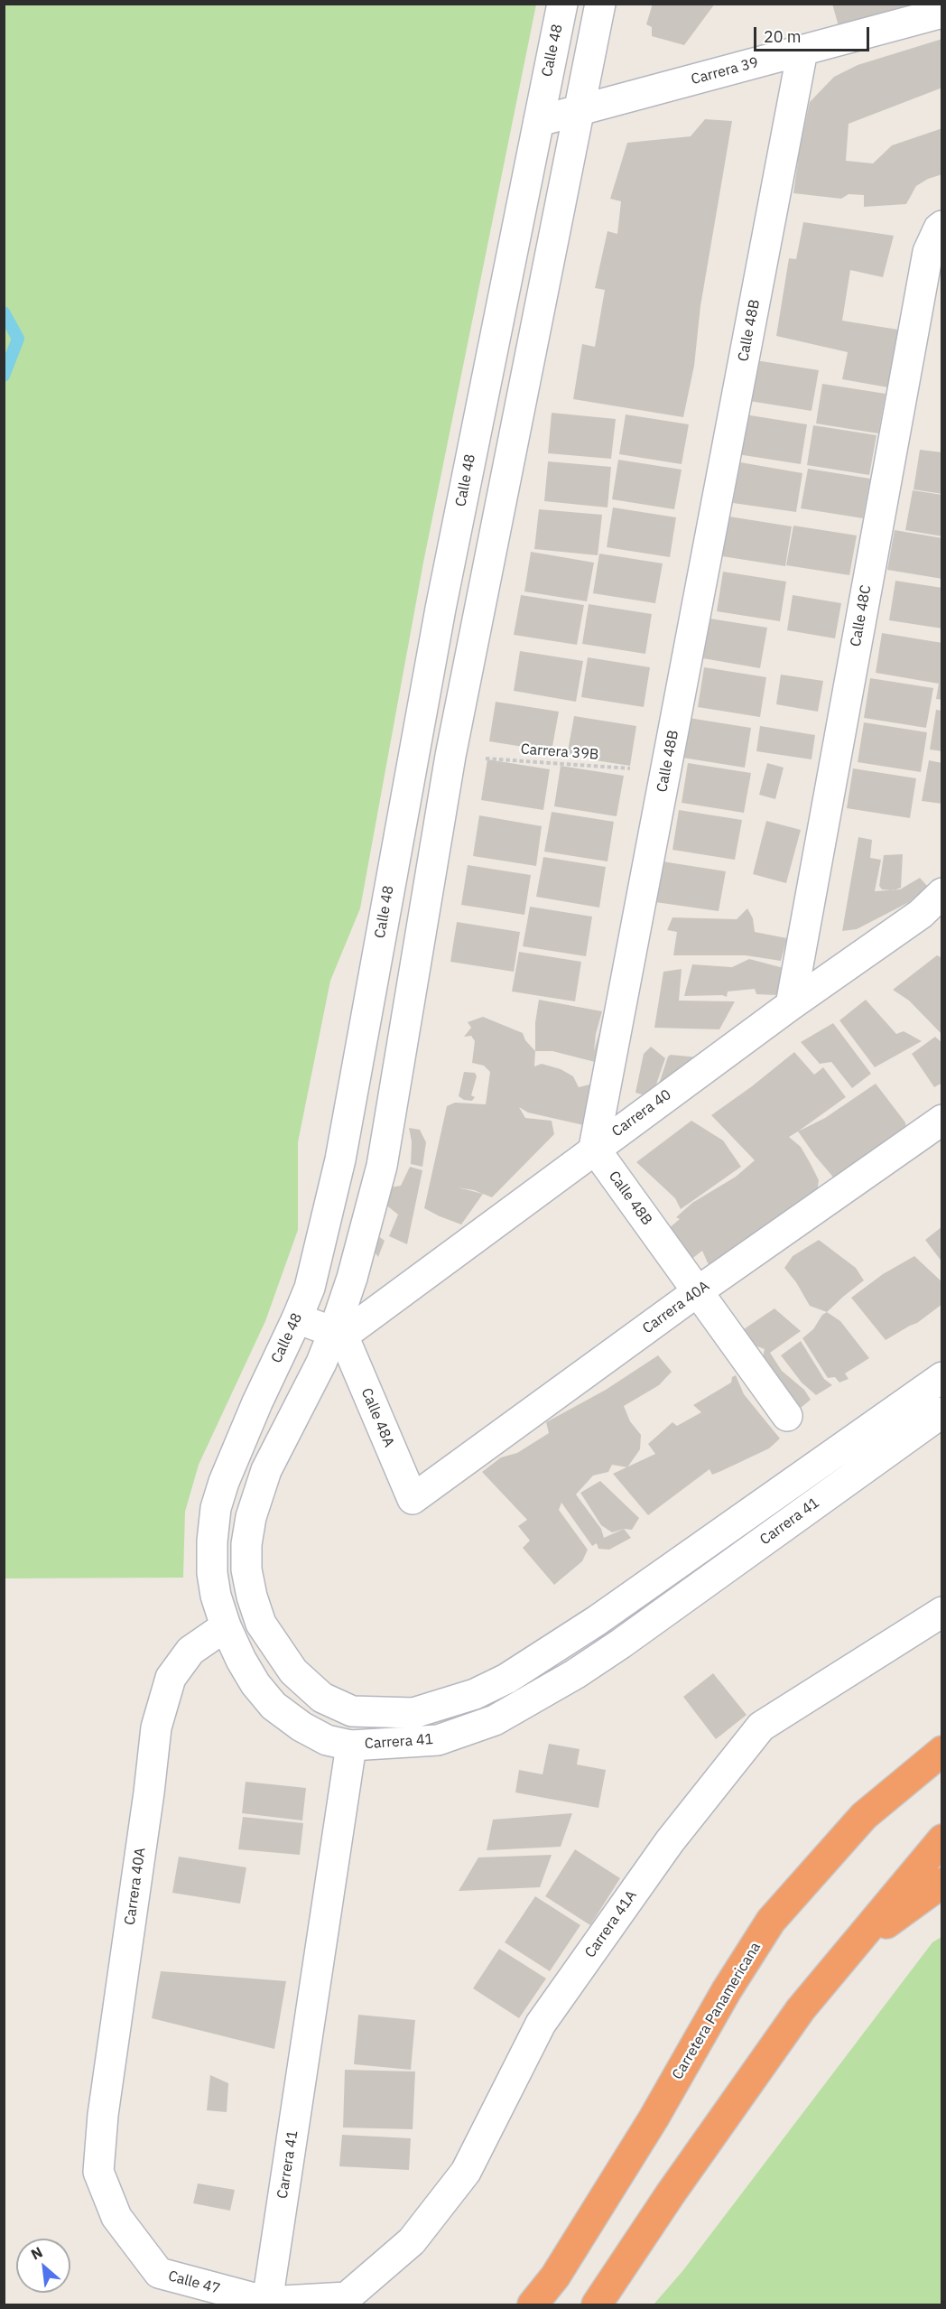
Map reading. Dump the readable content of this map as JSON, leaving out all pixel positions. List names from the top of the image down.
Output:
{
  "streets": {
    "highway": ["Carretera Panamericana"],
    "street": [
      "Calle 48",
      "Carrera 39",
      "Calle 48B",
      "Calle 48C",
      "Carrera 40",
      "Carrera 40A",
      "Calle 48A",
      "Carrera 41",
      "Carrera 41A",
      "Calle 47"
    ],
    "path": ["Carrera 39B"]
  },
  "crossings": [
    ["Calle 48", "Carrera 39"],
    ["Calle 48", "Carrera 40A"],
    ["Calle 48", "Carrera 41"],
    ["Carrera 39", "Calle 48B"],
    ["Calle 48B", "Carrera 39B"],
    ["Calle 48B", "Carrera 40"],
    ["Calle 48B", "Carrera 40A"],
    ["Calle 48C", "Carrera 40"],
    ["Carrera 40", "Calle 48A"],
    ["Carrera 40", "Carrera 41"],
    ["Carrera 40A", "Calle 48A"],
    ["Carrera 40A", "Calle 47"],
    ["Calle 48A", "Carrera 41"],
    ["Carrera 41", "Calle 47"],
    ["Carrera 41A", "Calle 47"]
  ],
  "scale_bar": "20 m",
  "north": "top left"
}
